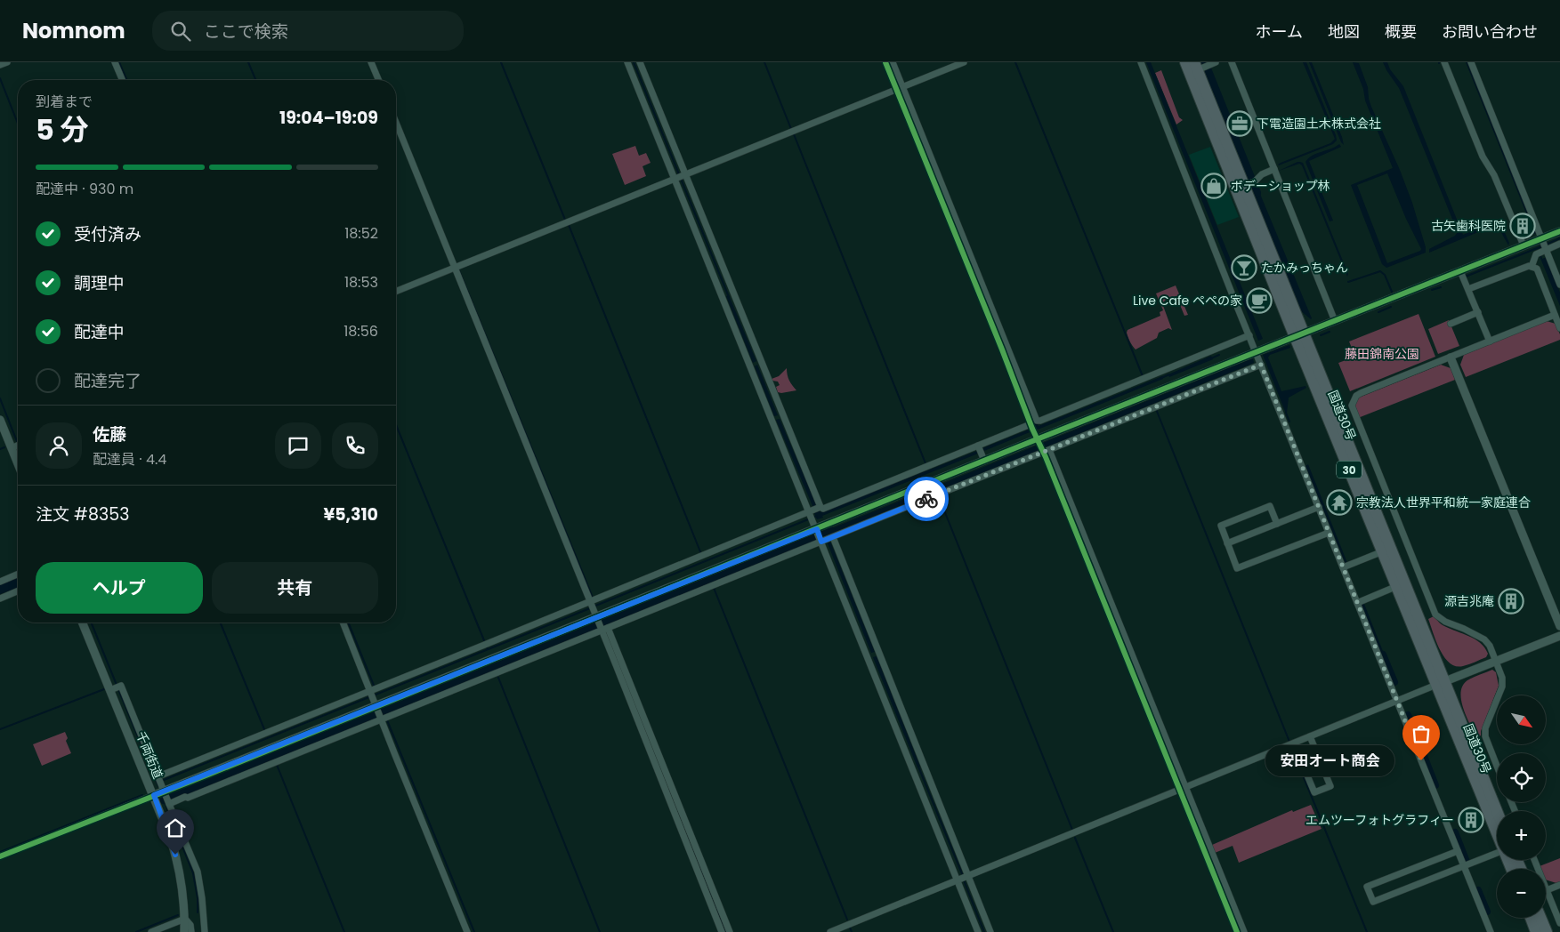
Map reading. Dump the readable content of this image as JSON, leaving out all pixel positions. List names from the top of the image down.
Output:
{
  "streets": {
    "highway": ["国道30号", "30"],
    "street": ["千両街道"]
  },
  "parks": ["藤田錦南公園"],
  "places": {
    "office": ["下電造園土木株式会社"],
    "shop": ["ボデーショップ林"],
    "building": ["古矢歯科医院", "源吉兆庵", "エムツーフォトグラフィー"],
    "bar": ["たかみっちゃん"],
    "cafe": ["Live Cafe ペペの家"],
    "temple": ["宗教法人世界平和統一家庭連合"],
    "other": ["安田オート商会"]
  },
  "north": "bottom right",
  "page": {
    "header": "Nomnom",
    "search": "ここで検索",
    "nav": [
      "ホーム",
      "地図",
      "概要",
      "お問い合わせ"
    ],
    "heading": ["5 分", "到着まで", "19:04–19:09"],
    "panel": [
      "佐藤",
      "配達員 · 4.4",
      "注文 #8353",
      "¥5,310"
    ],
    "bar": "配達中 · 930 m",
    "list": [
      ["受付済み", "18:52"],
      ["調理中", "18:53"],
      ["配達中", "18:56"],
      "配達完了"
    ],
    "buttons": ["ヘルプ", "共有"],
    "map_buttons": ["+", "−"],
    "bubble": "安田オート商会"
  }
}
